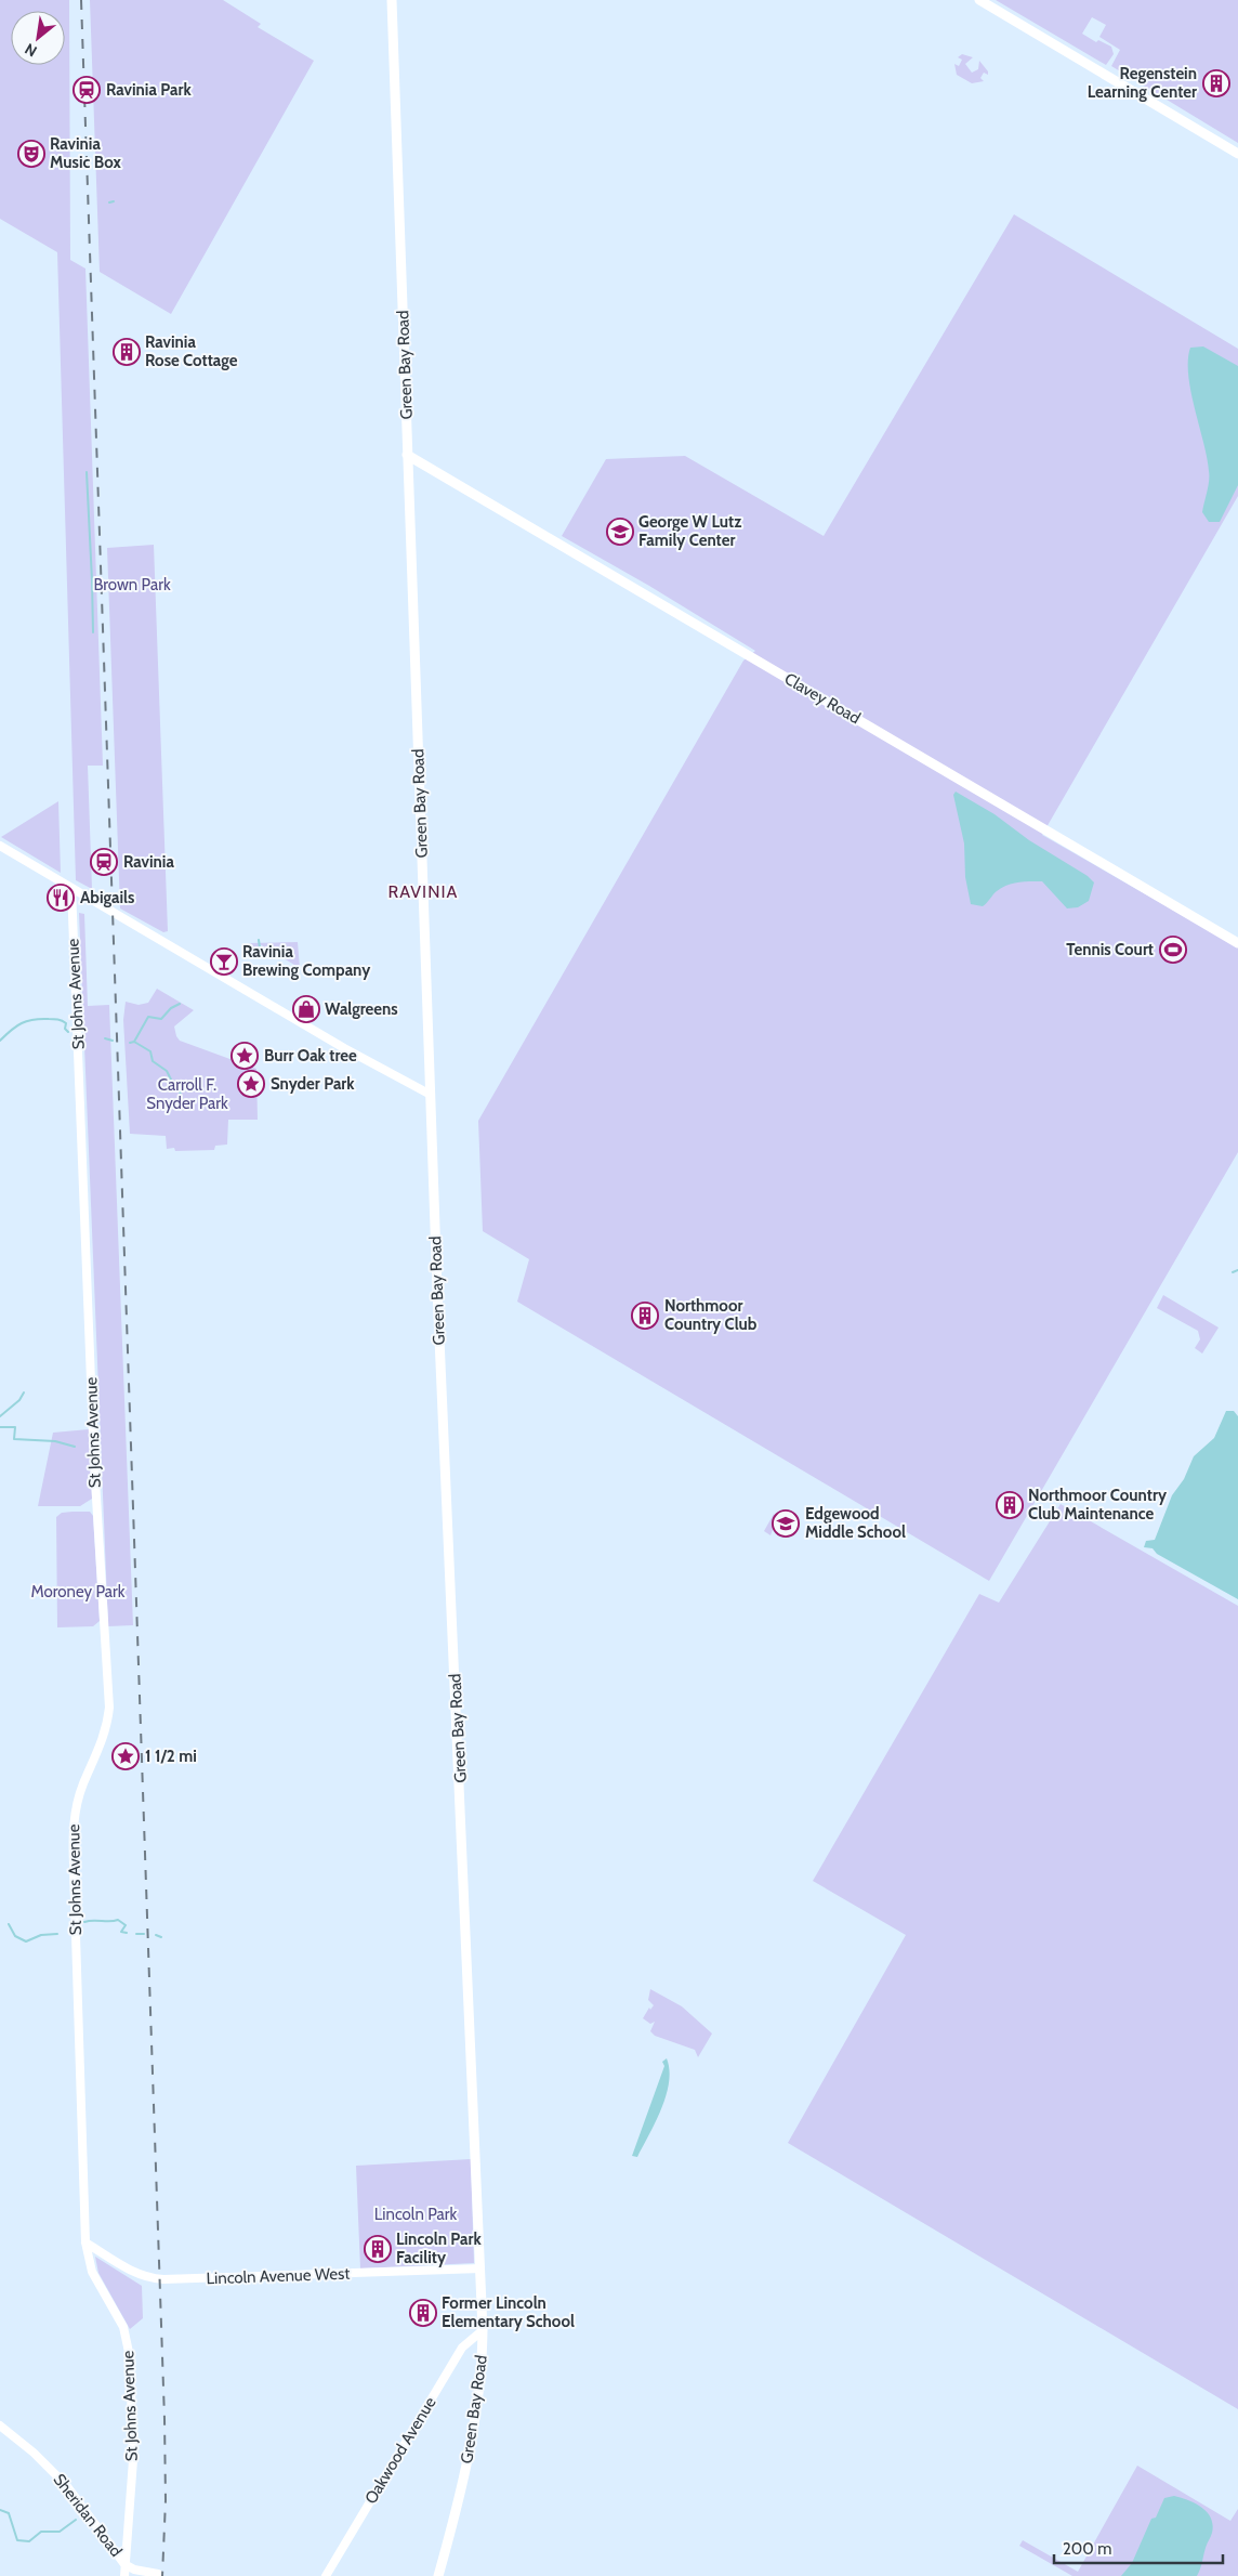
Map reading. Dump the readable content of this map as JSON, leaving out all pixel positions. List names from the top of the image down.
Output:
{
  "streets": {
    "main road": ["Green Bay Road", "Clavey Road"],
    "street": [
      "St Johns Avenue",
      "Lincoln Avenue West",
      "Oakwood Avenue",
      "Sheridan Road"
    ]
  },
  "crossings": [
    ["Green Bay Road", "Clavey Road"],
    ["Green Bay Road", "Lincoln Avenue West"],
    ["Green Bay Road", "Oakwood Avenue"],
    ["St Johns Avenue", "Lincoln Avenue West"],
    ["St Johns Avenue", "Sheridan Road"]
  ],
  "districts": ["RAVINIA"],
  "parks": [
    "Brown Park",
    "Carroll F. Snyder Park",
    "Moroney Park",
    "Lincoln Park"
  ],
  "places": {
    "building": [
      "Regenstein Learning Center",
      "Ravinia Rose Cottage",
      "Northmoor Country Club",
      "Northmoor Country Club Maintenance",
      "Lincoln Park Facility",
      "Former Lincoln Elementary School"
    ],
    "station": ["Ravinia Park", "Ravinia"],
    "theatre": ["Ravinia Music Box"],
    "school or university": ["George W Lutz Family Center", "Edgewood Middle School"],
    "restaurant": ["Abigails"],
    "sports": ["Tennis Court"],
    "bar": ["Ravinia Brewing Company"],
    "shop": ["Walgreens"],
    "place": ["Burr Oak tree", "Snyder Park", "1 1/2 mi"]
  },
  "scale_bar": "200 m",
  "north": "bottom left"
}
